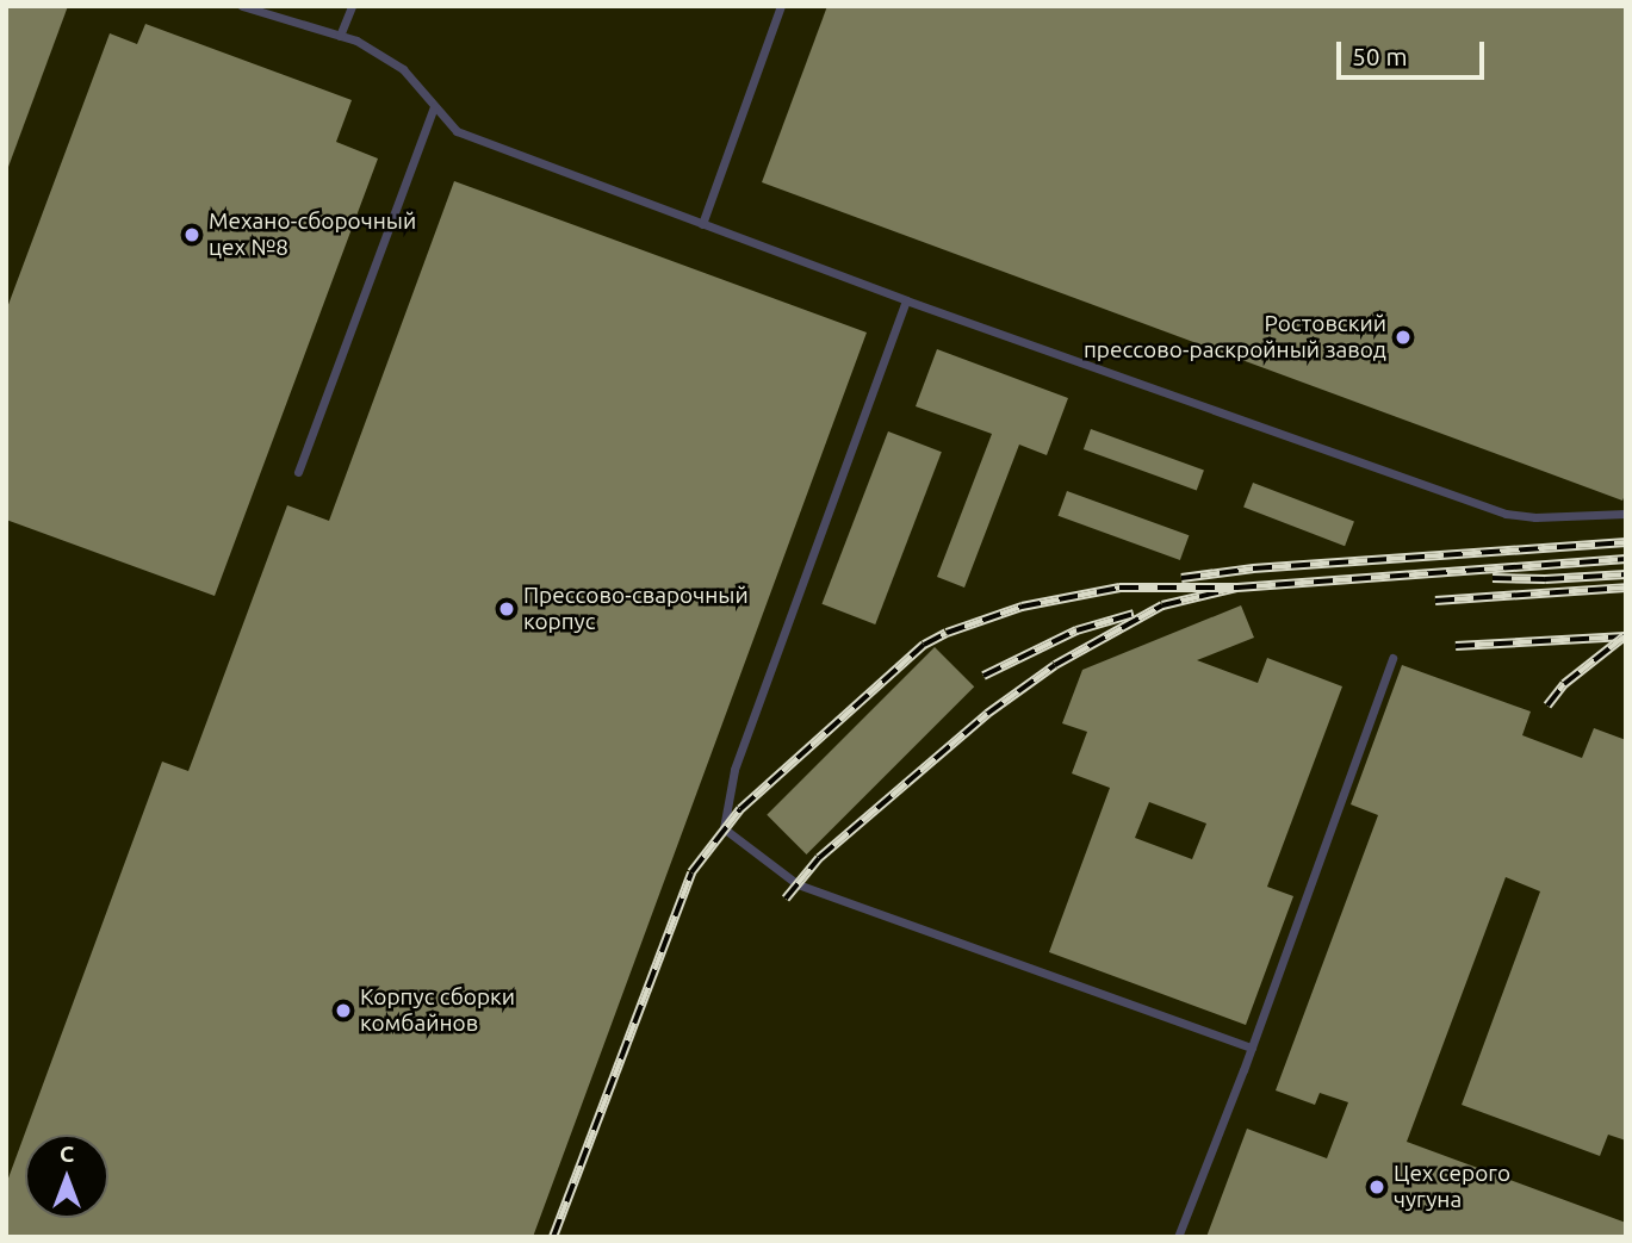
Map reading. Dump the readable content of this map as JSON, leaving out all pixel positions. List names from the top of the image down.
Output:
{
  "places": [
    "Механо-сборочный цех №8",
    "Ростовский прессово-раскройный завод",
    "Прессово-сварочный корпус",
    "Корпус сборки комбайнов",
    "Цех серого чугуна"
  ],
  "scale_bar": "50 m",
  "north": "top"
}
